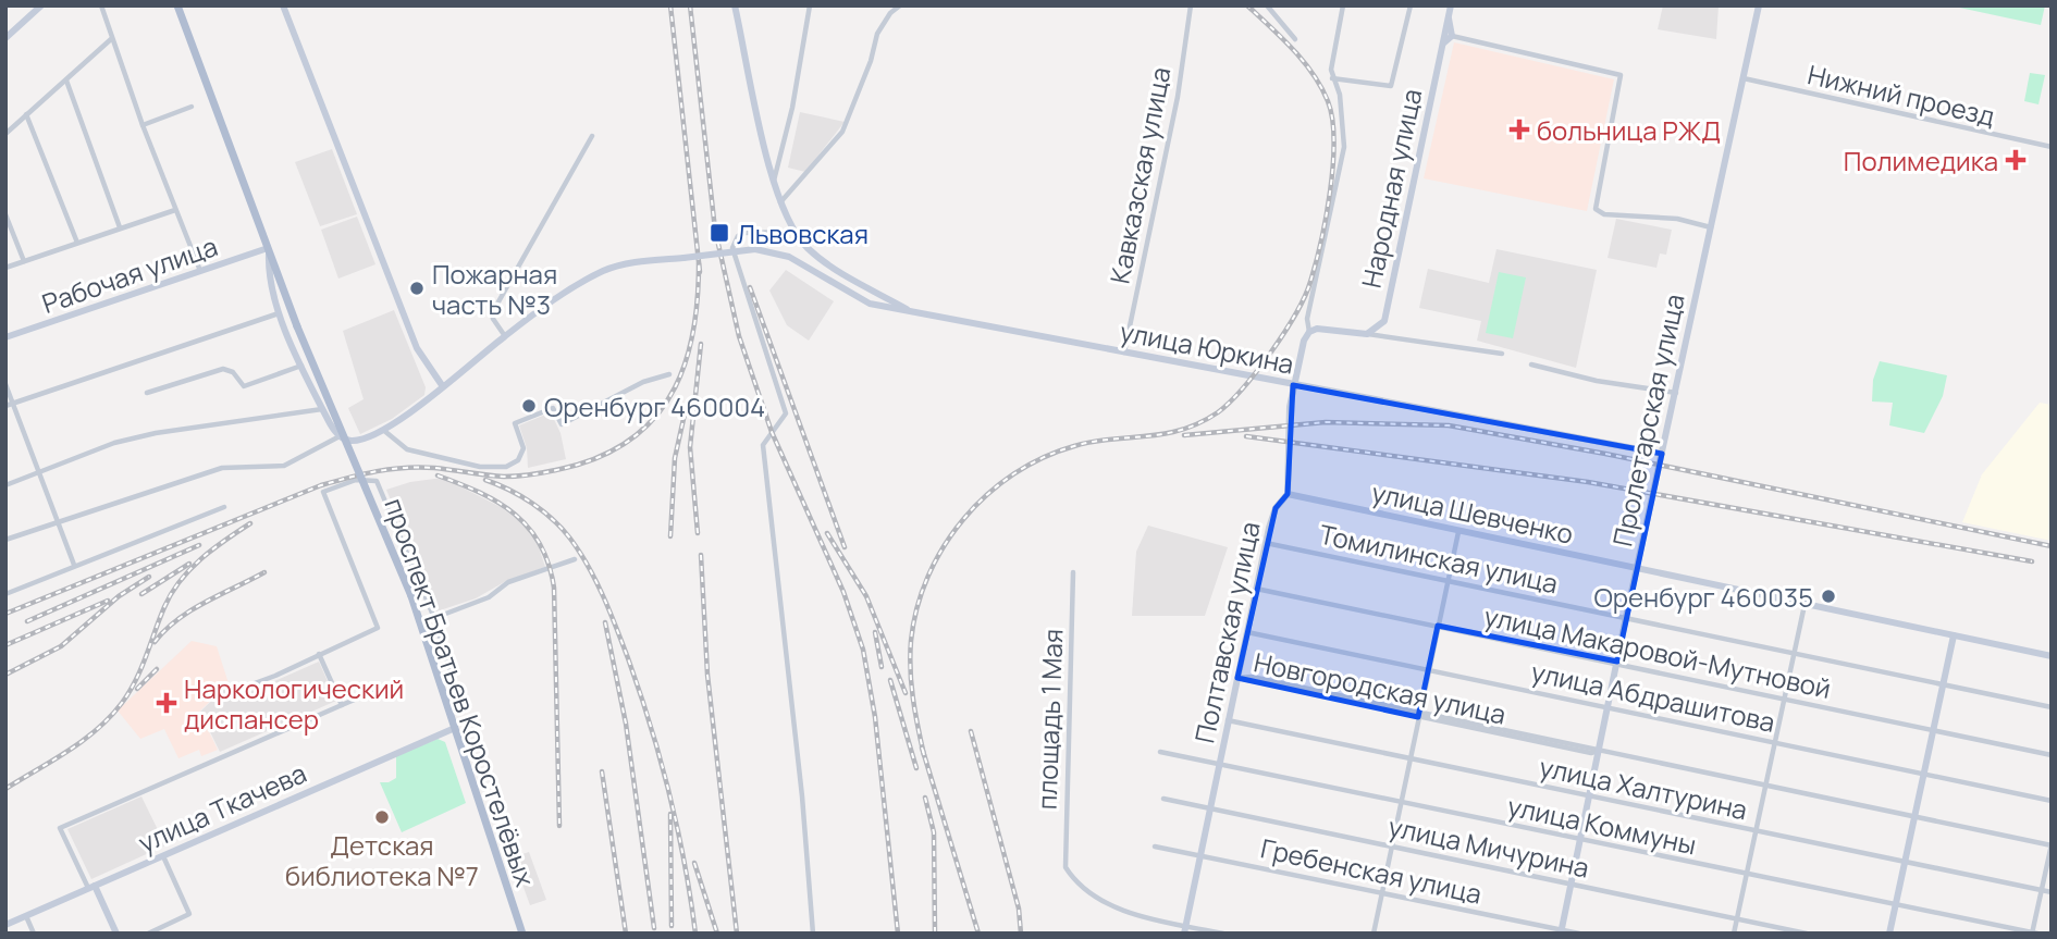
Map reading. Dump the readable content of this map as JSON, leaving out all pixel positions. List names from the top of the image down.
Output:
{
  "streets": {
    "main road": [
      "Народная улица",
      "Рабочая улица",
      "улица Юркина",
      "Пролетарская улица",
      "улица Шевченко",
      "Полтавская улица",
      "проспект Братьев Коростелёвых",
      "улица Ткачева"
    ],
    "street": [
      "Нижний проезд",
      "Кавказская улица",
      "Томилинская улица",
      "улица Макаровой-Мутновой",
      "Новгородская улица",
      "улица Абдрашитова",
      "площадь 1 Мая",
      "улица Халтурина",
      "улица Коммуны",
      "улица Мичурина",
      "Гребенская улица"
    ]
  },
  "crossings": [
    ["Нижний проезд", "Пролетарская улица"],
    ["Кавказская улица", "улица Юркина"],
    ["Рабочая улица", "проспект Братьев Коростелёвых"],
    ["улица Юркина", "Пролетарская улица"],
    ["улица Юркина", "Полтавская улица"],
    ["Пролетарская улица", "улица Шевченко"],
    ["Пролетарская улица", "Томилинская улица"],
    ["Пролетарская улица", "улица Макаровой-Мутновой"],
    ["Пролетарская улица", "Новгородская улица"],
    ["Пролетарская улица", "улица Абдрашитова"],
    ["Пролетарская улица", "улица Халтурина"],
    ["Пролетарская улица", "улица Коммуны"],
    ["Пролетарская улица", "улица Мичурина"],
    ["Пролетарская улица", "Гребенская улица"],
    ["улица Шевченко", "Полтавская улица"],
    ["Томилинская улица", "Полтавская улица"],
    ["Полтавская улица", "улица Макаровой-Мутновой"],
    ["Полтавская улица", "Новгородская улица"],
    ["Полтавская улица", "улица Абдрашитова"],
    ["Полтавская улица", "площадь 1 Мая"],
    ["Полтавская улица", "улица Халтурина"],
    ["Полтавская улица", "улица Коммуны"],
    ["Полтавская улица", "улица Мичурина"],
    ["Полтавская улица", "Гребенская улица"],
    ["проспект Братьев Коростелёвых", "улица Ткачева"]
  ],
  "places": {
    "health": ["больница РЖД", "Полимедика", "Наркологический диспансер"],
    "transit": ["Львовская"],
    "other": [
      "Пожарная часть №3",
      "Оренбург 460004",
      "Оренбург 460035",
      "Детская библиотека №7"
    ]
  }
}
